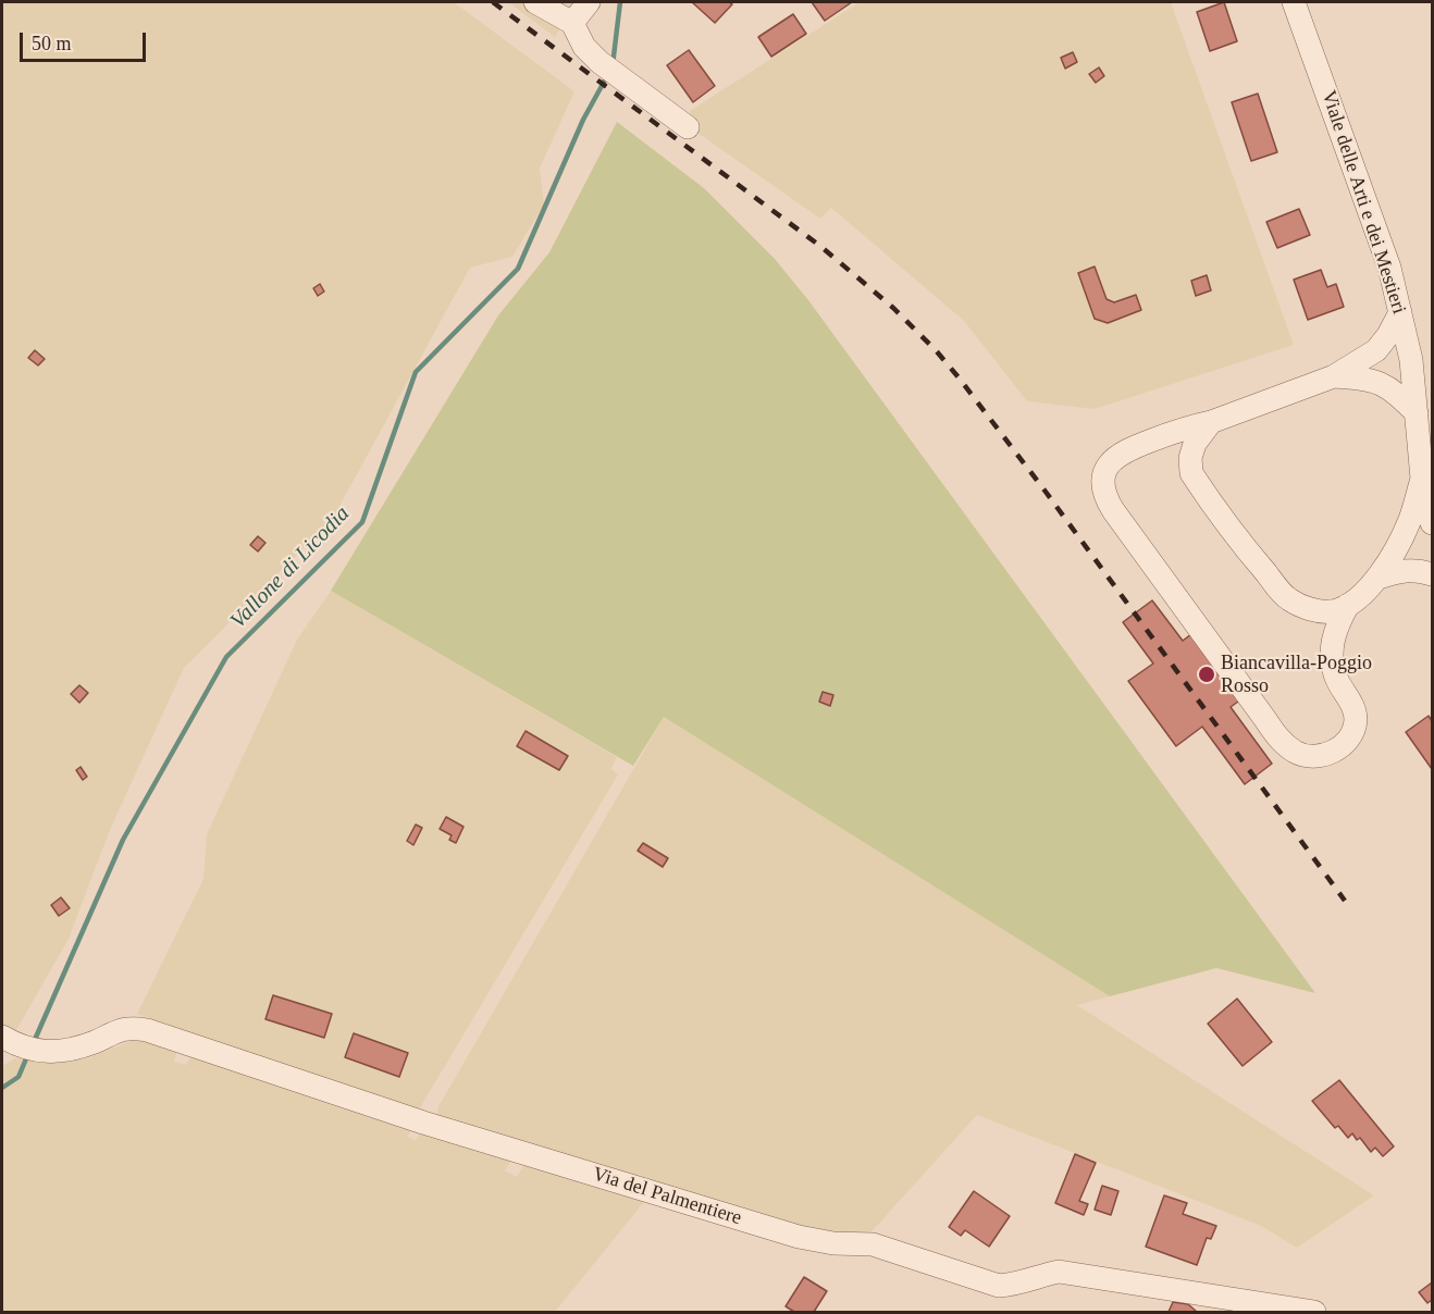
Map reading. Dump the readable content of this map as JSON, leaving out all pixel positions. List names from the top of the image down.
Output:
{
  "streets": {
    "street": ["Viale delle Arti e dei Mestieri", "Via del Palmentiere"]
  },
  "water": ["Vallone di Licodia"],
  "places": ["Biancavilla-Poggio Rosso"],
  "scale_bar": "50 m"
}
